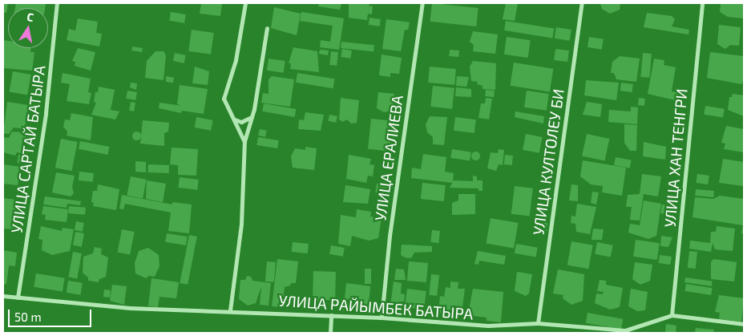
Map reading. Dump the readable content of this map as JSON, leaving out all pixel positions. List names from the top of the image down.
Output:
{
  "streets": {
    "street": [
      "УЛИЦА САРТАЙ БАТЫРА",
      "УЛИЦА ЕРАЛИЕВА",
      "УЛИЦА ХАН ТЕНГРИ",
      "УЛИЦА КУЛТОЛЕУ БИ",
      "УЛИЦА РАЙЫМБЕК БАТЫРА"
    ]
  },
  "crossings": [
    ["УЛИЦА САРТАЙ БАТЫРА", "УЛИЦА РАЙЫМБЕК БАТЫРА"],
    ["УЛИЦА ЕРАЛИЕВА", "УЛИЦА РАЙЫМБЕК БАТЫРА"],
    ["УЛИЦА ХАН ТЕНГРИ", "УЛИЦА РАЙЫМБЕК БАТЫРА"],
    ["УЛИЦА КУЛТОЛЕУ БИ", "УЛИЦА РАЙЫМБЕК БАТЫРА"]
  ],
  "scale_bar": "50 m",
  "north": "top"
}
